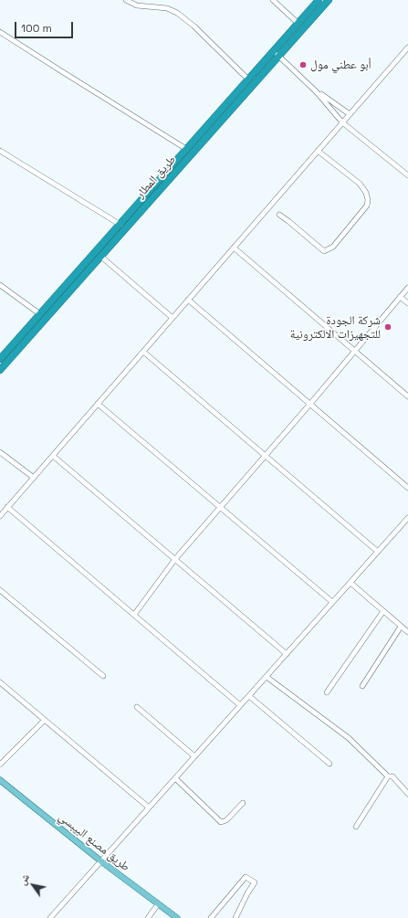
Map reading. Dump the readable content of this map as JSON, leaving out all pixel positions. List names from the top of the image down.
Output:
{
  "streets": {
    "highway": ["طريق المطار"],
    "main road": ["طريق مصنع البيبسي"]
  },
  "places": ["أبو عطني مول", "شركة الجودة للتجهيزات الالكترونية"],
  "scale_bar": "100 m",
  "north": "top left"
}
